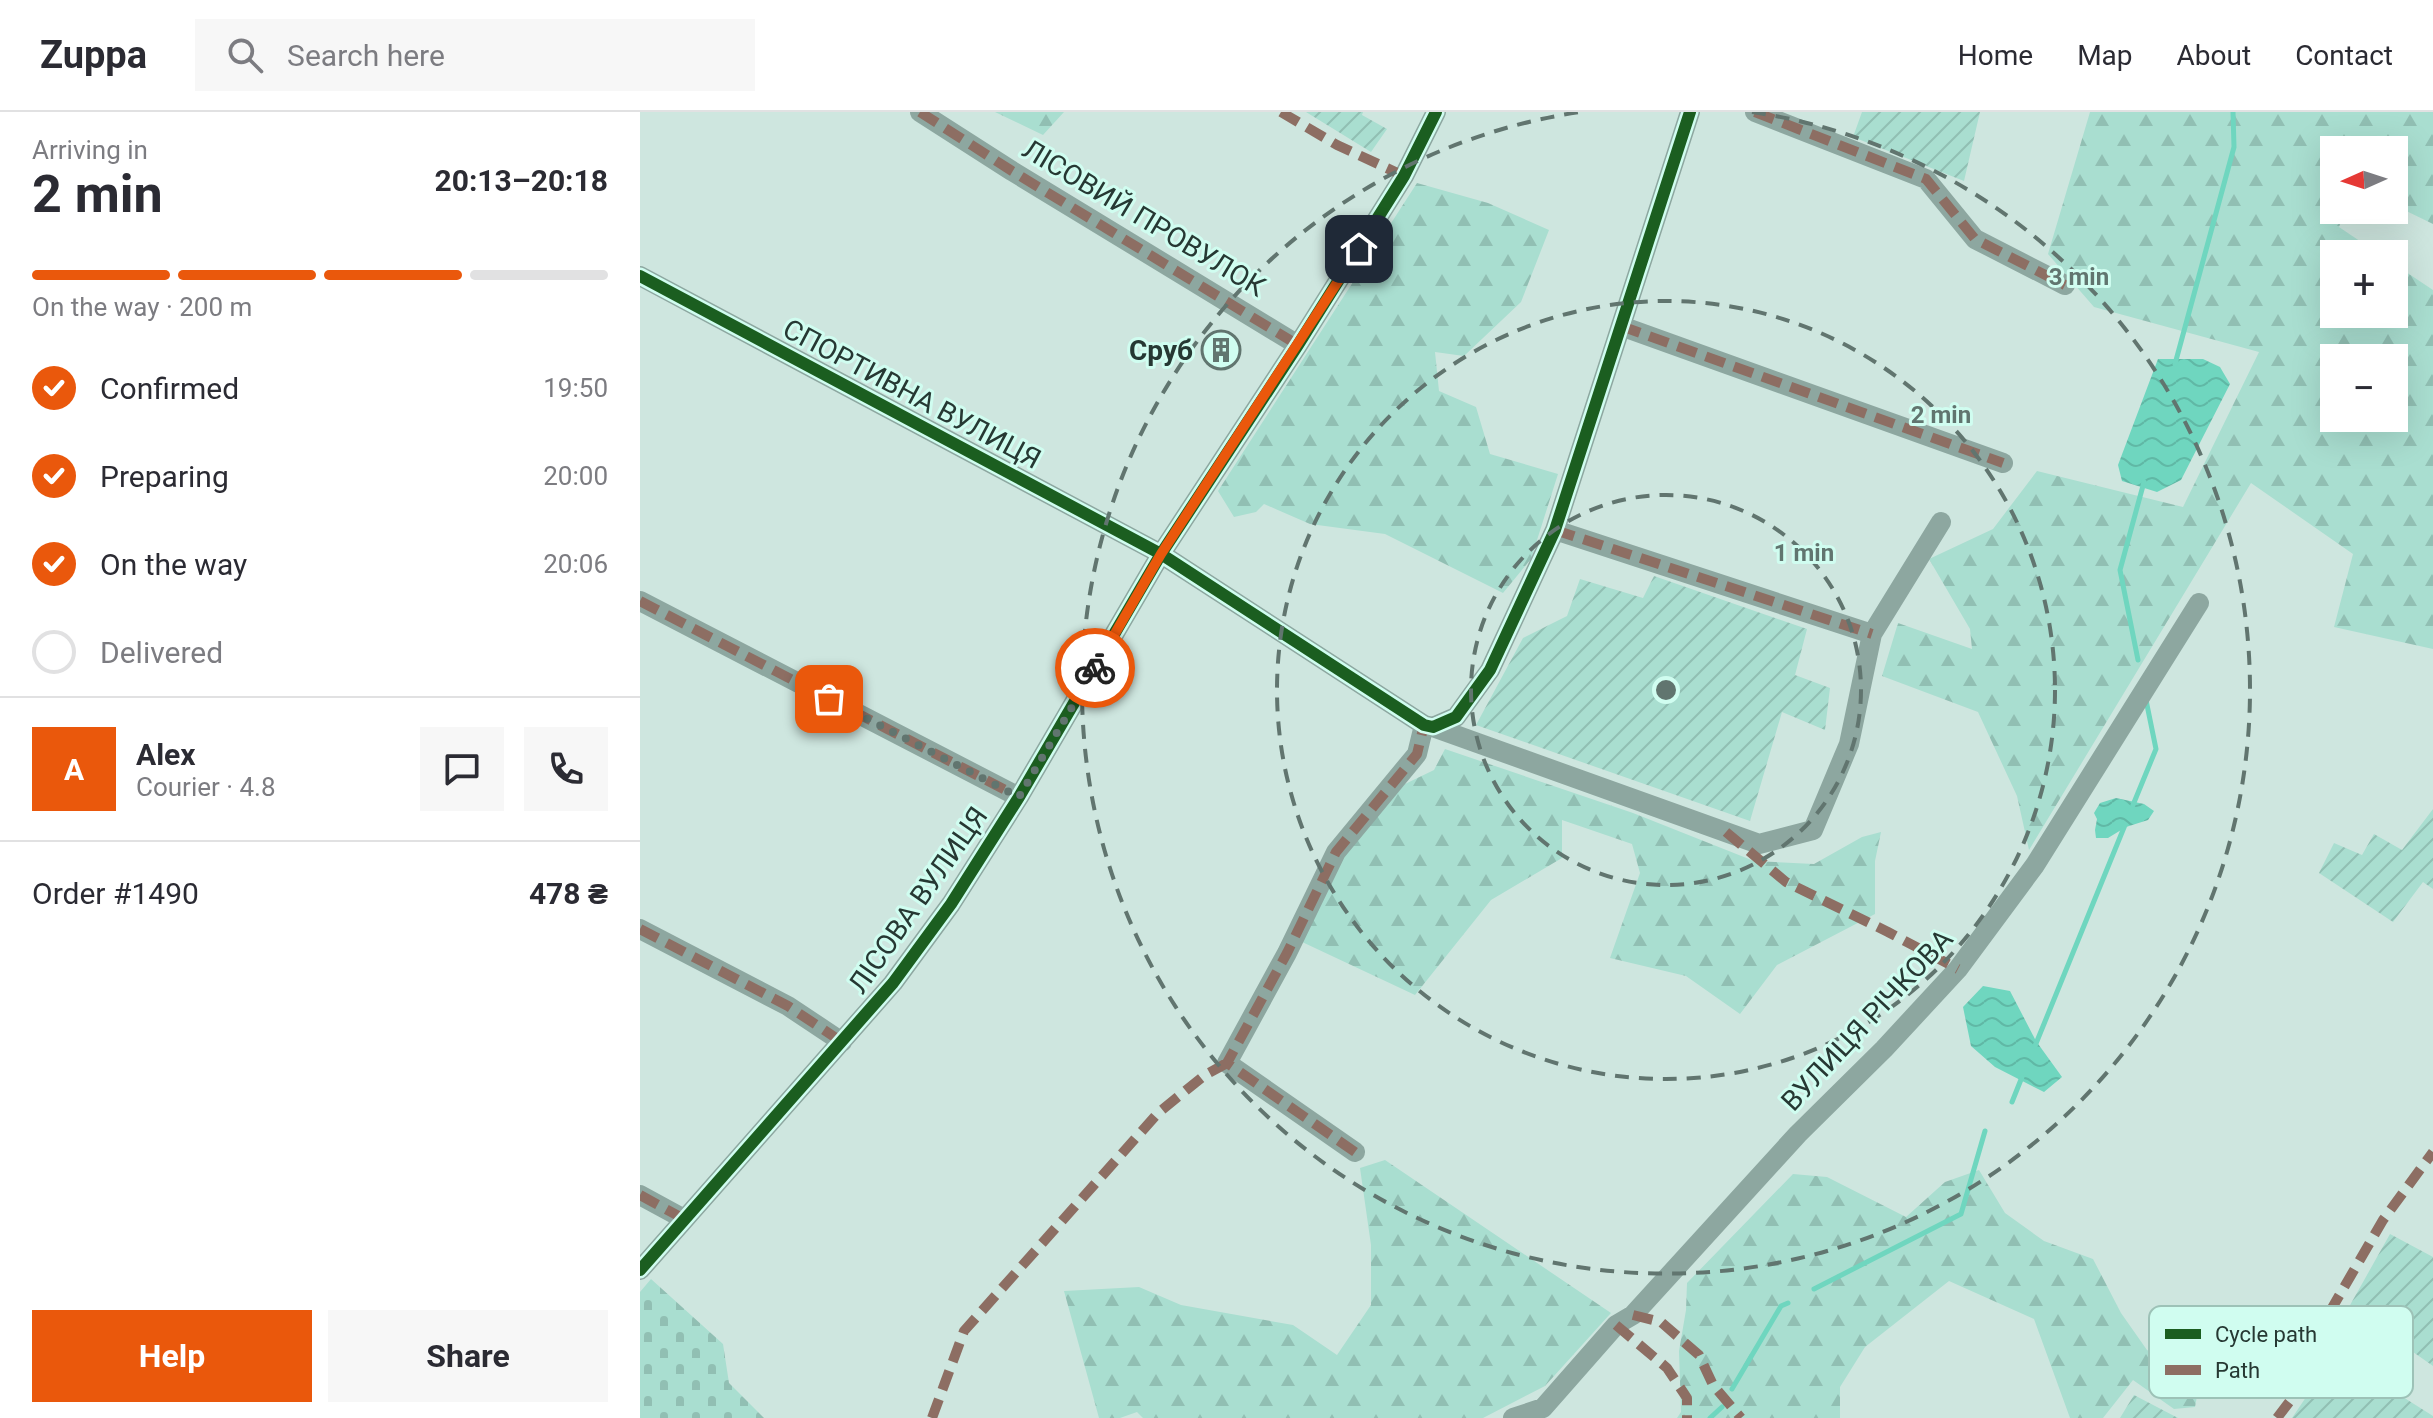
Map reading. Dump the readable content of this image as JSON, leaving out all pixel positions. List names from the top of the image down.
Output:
{
  "streets": {
    "street": [
      "ЛІСОВИЙ ПРОВУЛОК",
      "СПОРТИВНА ВУЛИЦЯ",
      "ЛІСОВА ВУЛИЦЯ",
      "ВУЛИЦЯ РІЧКОВА"
    ]
  },
  "crossings": [
    ["ЛІСОВИЙ ПРОВУЛОК", "ЛІСОВА ВУЛИЦЯ"],
    ["СПОРТИВНА ВУЛИЦЯ", "ЛІСОВА ВУЛИЦЯ"]
  ],
  "places": {
    "building": ["Сруб"]
  },
  "legend": ["Cycle path", "Path"],
  "north": "left",
  "page": {
    "header": "Zuppa",
    "search": "Search here",
    "nav": [
      "Home",
      "Map",
      "About",
      "Contact"
    ],
    "heading": ["2 min", "Arriving in", "20:13–20:18"],
    "panel": [
      "Alex",
      "Courier · 4.8",
      "Order #1490",
      "478 ₴"
    ],
    "map_buttons": ["+", "−"],
    "bar": "On the way · 200 m",
    "list": [
      ["Confirmed", "19:50"],
      ["Preparing", "20:00"],
      ["On the way", "20:06"],
      "Delivered"
    ],
    "round": "A",
    "buttons": ["Help", "Share"]
  },
  "rings": ["3 min", "2 min", "1 min"]
}
